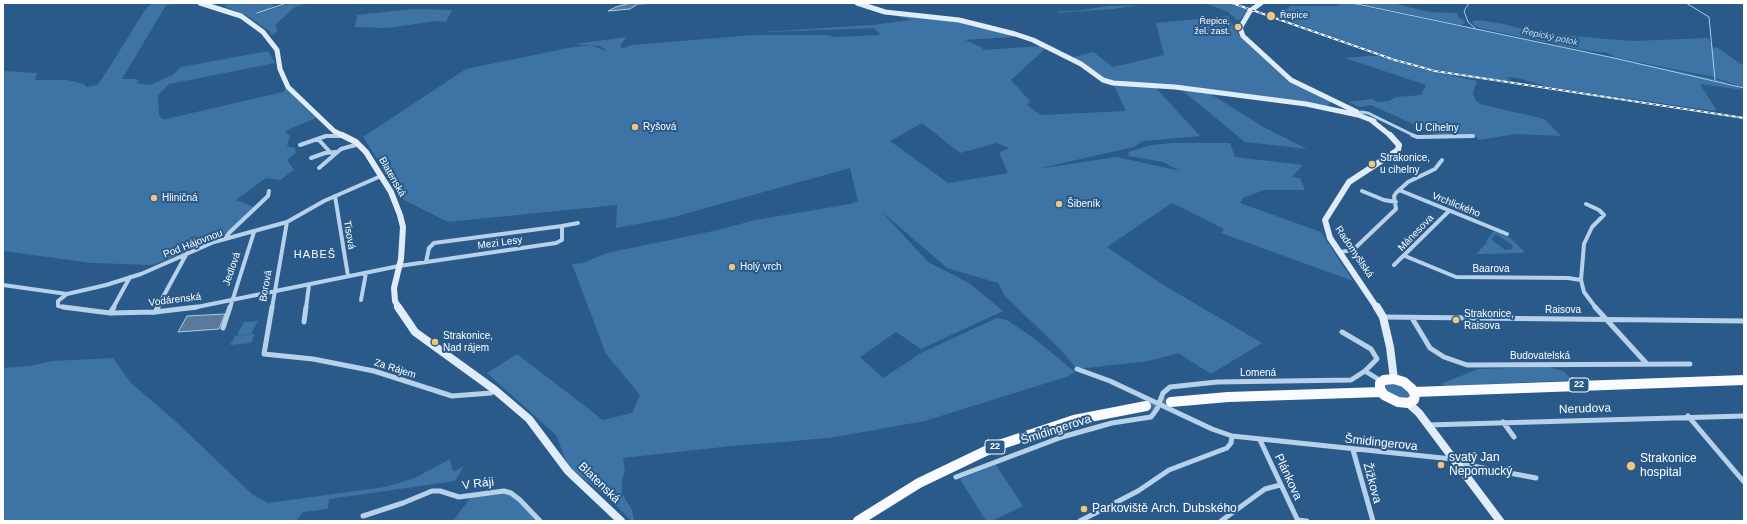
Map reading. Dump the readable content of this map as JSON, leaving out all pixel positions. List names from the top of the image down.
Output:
{
  "streets": {
    "main road": ["22"],
    "street": [
      "U Cihelny",
      "Blatenská",
      "Vrchlického",
      "Mánesova",
      "Tisová",
      "Mezi Lesy",
      "Pod Hájovnou",
      "Radomyšlská",
      "Jedlová",
      "Baarova",
      "Borová",
      "Vodárenská",
      "Raisova",
      "Budovatelská",
      "Za Rájem",
      "Lomená",
      "Nerudova",
      "Šmidingerova",
      "Plánkova",
      "Žižkova",
      "V Ráji"
    ]
  },
  "crossings": [
    ["U Cihelny", "Radomyšlská"],
    ["Blatenská", "Mezi Lesy"],
    ["Blatenská", "Pod Hájovnou"],
    ["Blatenská", "Vodárenská"],
    ["Blatenská", "Za Rájem"],
    ["Vrchlického", "Mánesova"],
    ["Mánesova", "Baarova"],
    ["Tisová", "Pod Hájovnou"],
    ["Tisová", "Vodárenská"],
    ["Mezi Lesy", "Vodárenská"],
    ["Pod Hájovnou", "Jedlová"],
    ["Pod Hájovnou", "Borová"],
    ["Pod Hájovnou", "Vodárenská"],
    ["Radomyšlská", "Raisova"],
    ["Jedlová", "Vodárenská"],
    ["Borová", "Vodárenská"],
    ["Borová", "Za Rájem"],
    ["Raisova", "Budovatelská"],
    ["Lomená", "Šmidingerova"],
    ["Šmidingerova", "Plánkova"],
    ["Šmidingerova", "Žižkova"]
  ],
  "districts": ["HABEŠ"],
  "water": ["Řepický potok"],
  "places": [
    "Řepice",
    "Řepice, žel. zast.",
    "Ryšová",
    "Strakonice, u cihelny",
    "Hliničná",
    "Šibeník",
    "Holý vrch",
    "Strakonice, Raisova",
    "Strakonice, Nad rájem",
    "svatý Jan Nepomucký",
    "Strakonice hospital",
    "Parkoviště Arch. Dubského"
  ]
}
